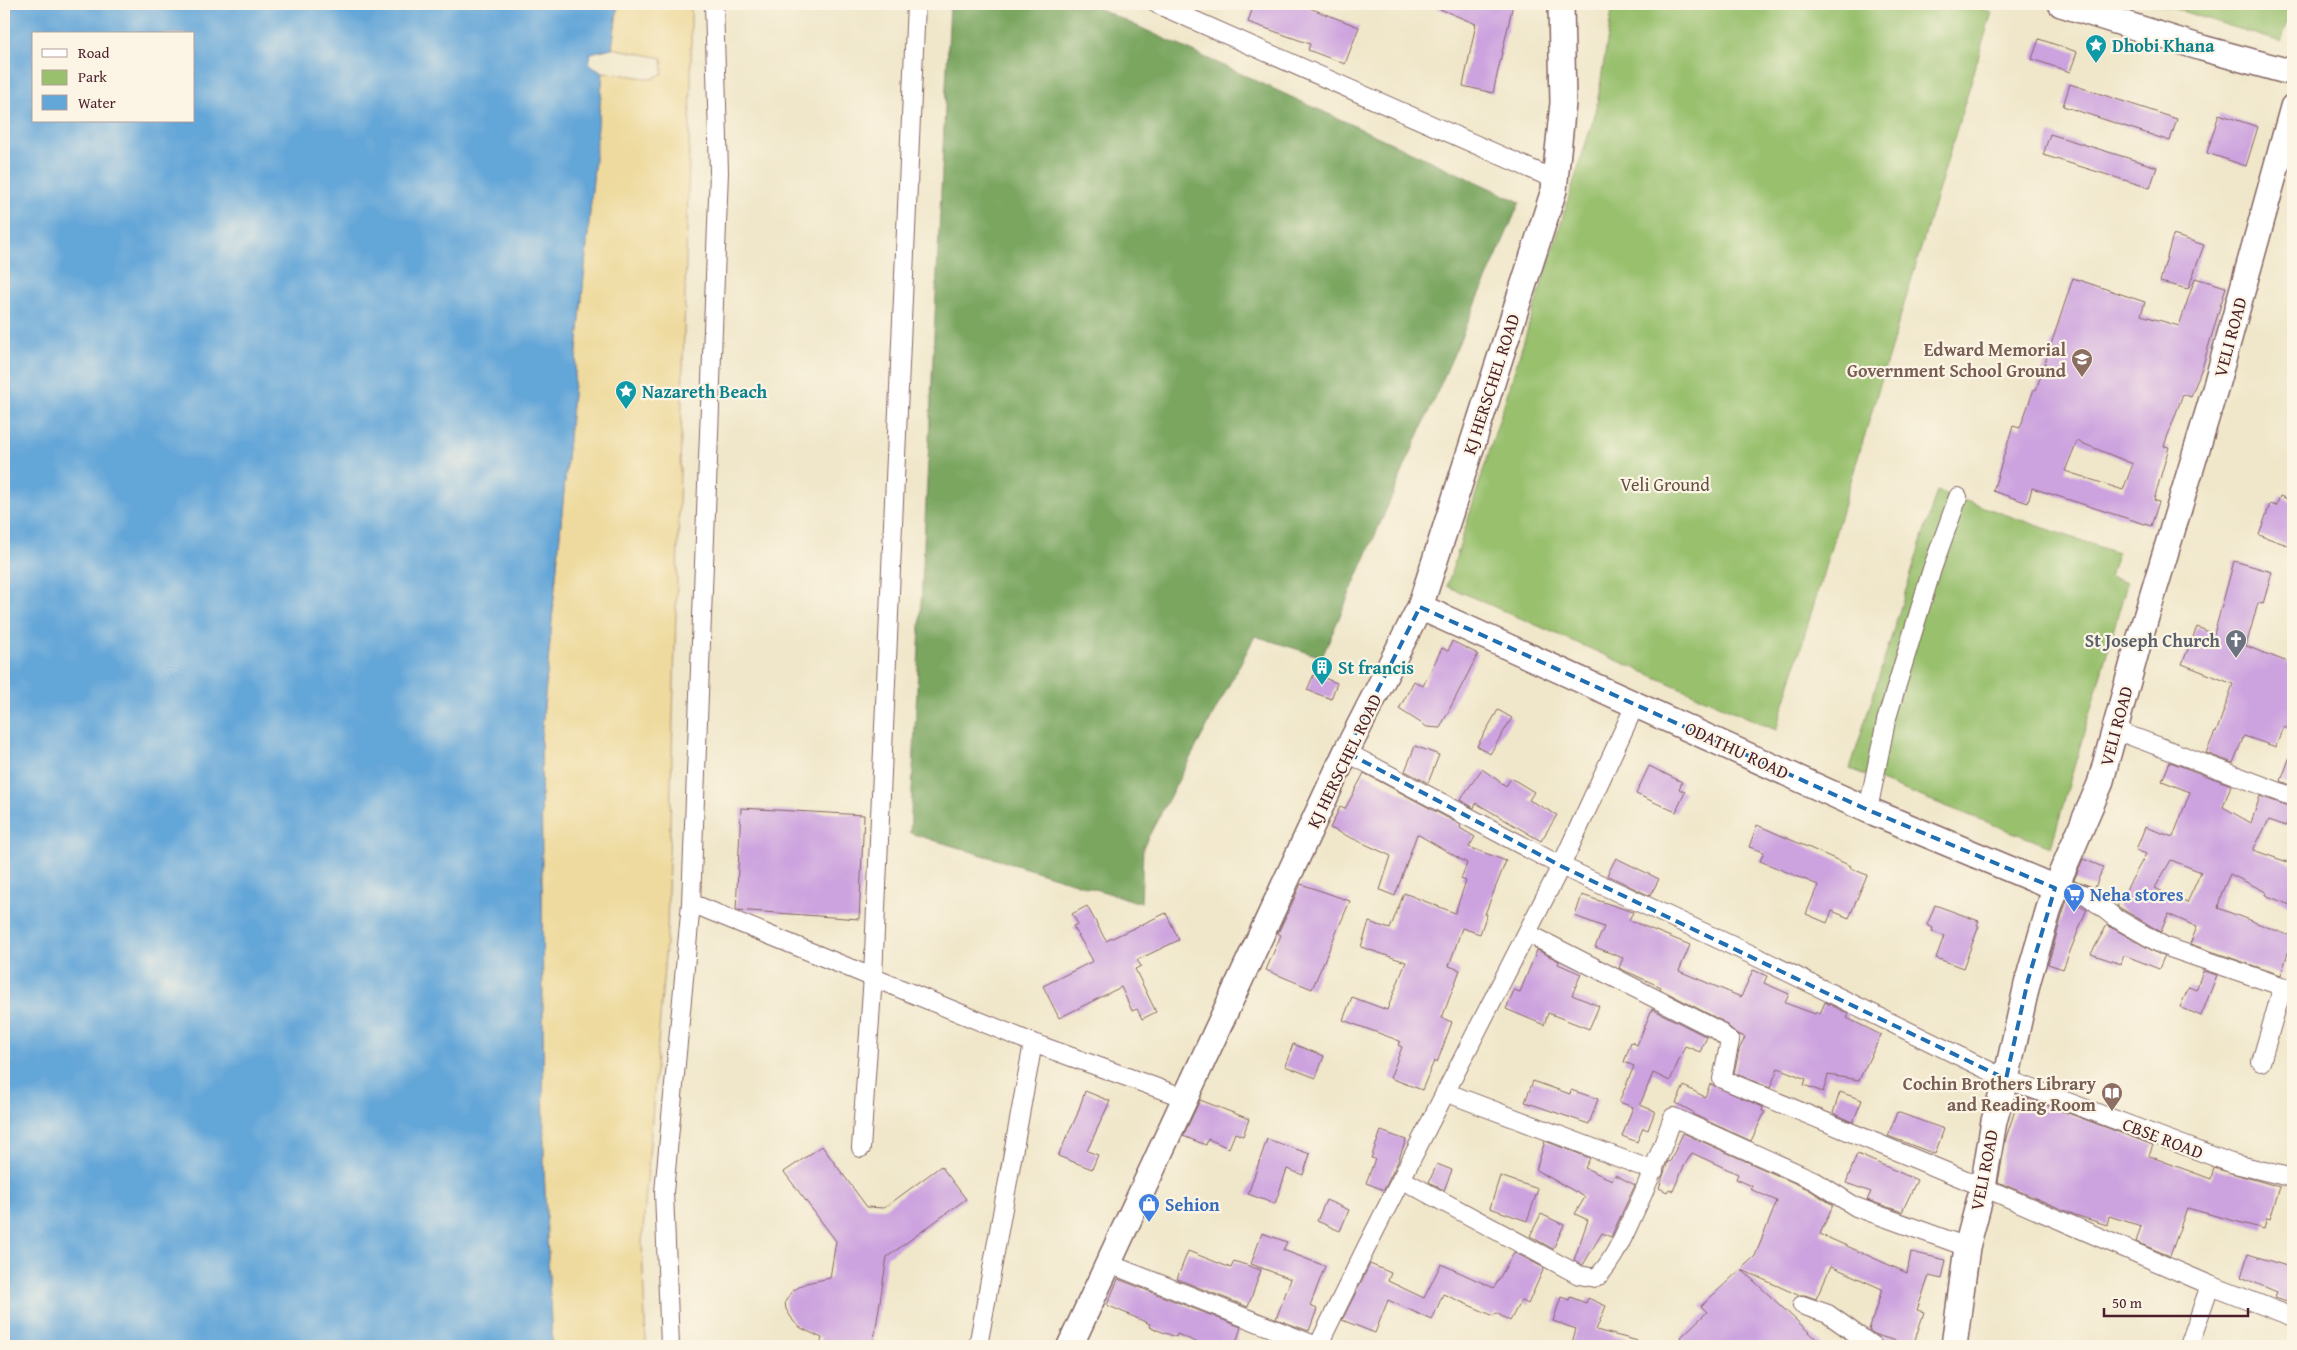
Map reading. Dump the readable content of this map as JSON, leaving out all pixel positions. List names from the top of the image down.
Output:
{
  "streets": {
    "main road": ["VELI ROAD", "KJ HERSCHEL ROAD", "ODATHU ROAD"],
    "street": ["CBSE ROAD"]
  },
  "crossings": [
    ["VELI ROAD", "ODATHU ROAD"],
    ["VELI ROAD", "CBSE ROAD"],
    ["KJ HERSCHEL ROAD", "ODATHU ROAD"],
    ["KJ HERSCHEL ROAD", "CBSE ROAD"]
  ],
  "parks": ["Veli Ground"],
  "places": {
    "place": ["Dhobi Khana", "Nazareth Beach"],
    "school or university": ["Edward Memorial Government School Ground"],
    "church": ["St Joseph Church"],
    "building": ["St francis"],
    "supermarket": ["Neha stores"],
    "library": ["Cochin Brothers Library and Reading Room"],
    "shop": ["Sehion"]
  },
  "legend": ["Road", "Park", "Water"],
  "scale_bar": "50 m"
}
